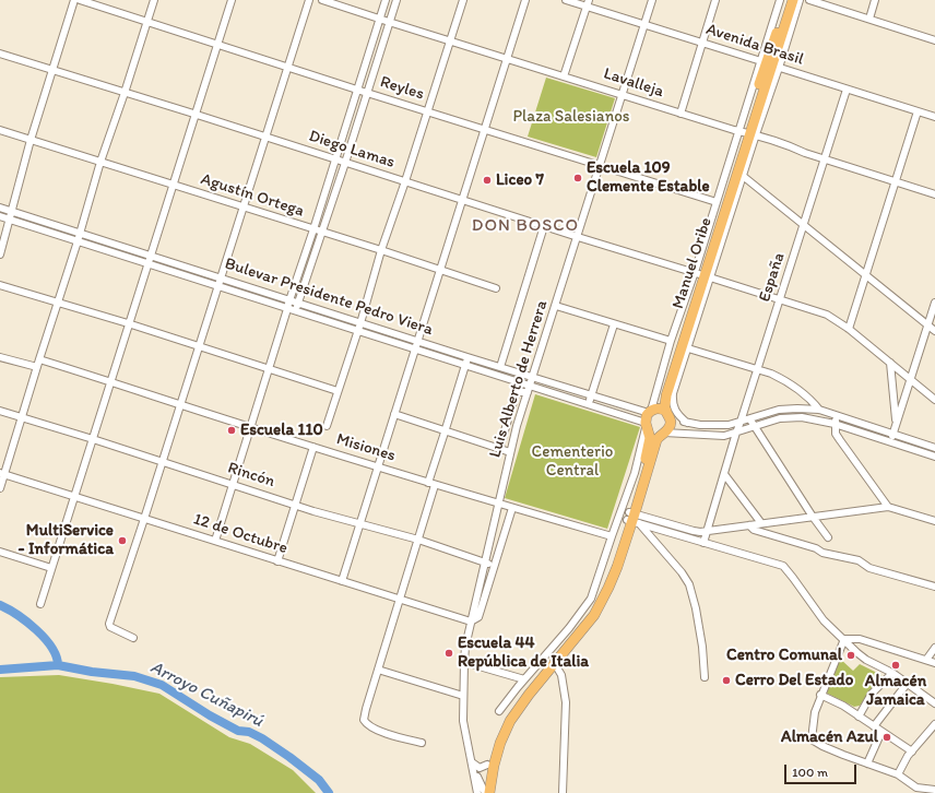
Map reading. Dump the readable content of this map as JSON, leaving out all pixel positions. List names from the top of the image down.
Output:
{
  "streets": {
    "highway": ["Manuel Oribe"],
    "street": [
      "Avenida Brasil",
      "Lavalleja",
      "Reyles",
      "Diego Lamas",
      "Agustín Ortega",
      "España",
      "Bulevar Presidente Pedro Viera",
      "Luis Alberto de Herrera",
      "Misiones",
      "Rincón",
      "12 de Octubre"
    ]
  },
  "crossings": [
    ["Avenida Brasil", "Manuel Oribe"],
    ["Avenida Brasil", "España"],
    ["Avenida Brasil", "Luis Alberto de Herrera"],
    ["Lavalleja", "Manuel Oribe"],
    ["Lavalleja", "España"],
    ["Lavalleja", "Luis Alberto de Herrera"],
    ["Reyles", "Manuel Oribe"],
    ["Reyles", "Luis Alberto de Herrera"],
    ["Diego Lamas", "Manuel Oribe"],
    ["Diego Lamas", "España"],
    ["Diego Lamas", "Luis Alberto de Herrera"],
    ["Manuel Oribe", "Bulevar Presidente Pedro Viera"],
    ["Manuel Oribe", "Luis Alberto de Herrera"],
    ["Manuel Oribe", "Misiones"],
    ["Bulevar Presidente Pedro Viera", "Luis Alberto de Herrera"],
    ["Luis Alberto de Herrera", "Misiones"],
    ["Luis Alberto de Herrera", "Rincón"],
    ["Luis Alberto de Herrera", "12 de Octubre"]
  ],
  "districts": ["DON BOSCO"],
  "water": ["Arroyo Cuñapirú"],
  "parks": ["Plaza Salesianos", "Cementerio Central"],
  "places": [
    "Escuela 109 Clemente Estable",
    "Liceo 7",
    "Escuela 110",
    "MultiService - Informática",
    "Escuela 44 República de Italia",
    "Centro Comunal",
    "Almacén Jamaica",
    "Cerro Del Estado",
    "Almacén Azul"
  ],
  "scale_bar": "100 m"
}
